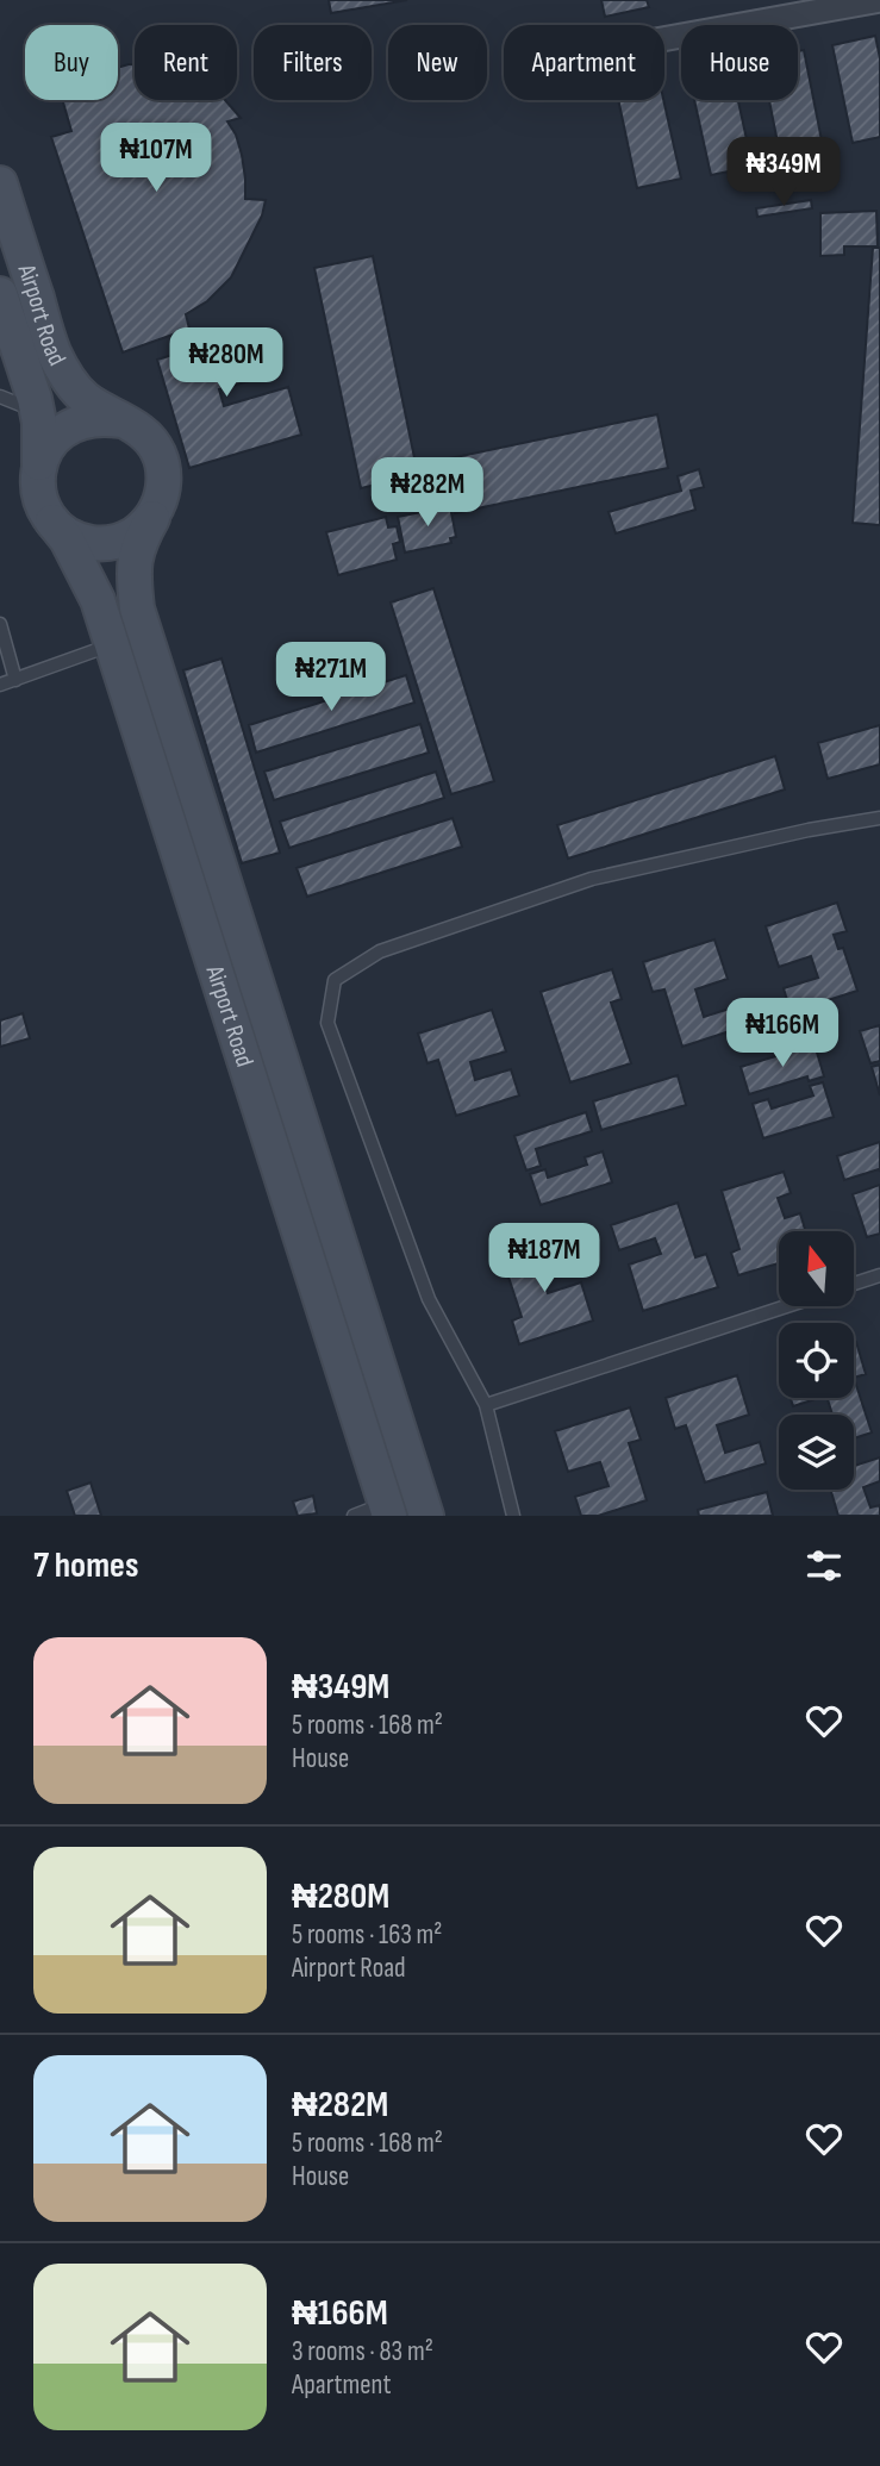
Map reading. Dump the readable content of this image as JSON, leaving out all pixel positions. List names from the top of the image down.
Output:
{
  "streets": {
    "main road": ["Airport Road"]
  },
  "north": "top",
  "page": {
    "chip": [
      "Buy",
      "Rent",
      "Filters",
      "New",
      "Apartment",
      "House"
    ],
    "price": [
      "₦107M",
      "₦349M",
      "₦280M",
      "₦282M",
      "₦271M",
      "₦166M",
      "₦187M"
    ],
    "heading": "7 homes",
    "list": [
      {
        "name": "₦349M",
        "note": "5 rooms · 168 m² · House"
      },
      {
        "name": "₦280M",
        "note": "5 rooms · 163 m² · Airport Road"
      },
      {
        "name": "₦282M",
        "note": "5 rooms · 168 m² · House"
      },
      {
        "name": "₦166M",
        "note": "3 rooms · 83 m² · Apartment"
      }
    ]
  }
}
